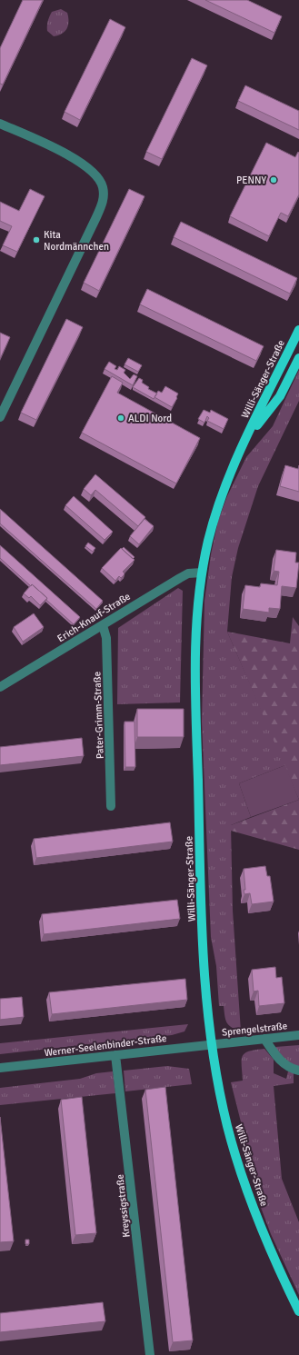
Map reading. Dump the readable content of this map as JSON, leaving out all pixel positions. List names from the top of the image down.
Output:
{
  "streets": {
    "main road": ["Willi-Sänger-Straße"],
    "street": [
      "Erich-Knauf-Straße",
      "Pater-Grimm-Straße",
      "Sprengelstraße",
      "Werner-Seelenbinder-Straße",
      "Kreyssigstraße"
    ]
  },
  "crossings": [
    ["Willi-Sänger-Straße", "Erich-Knauf-Straße"],
    ["Willi-Sänger-Straße", "Sprengelstraße"],
    ["Willi-Sänger-Straße", "Werner-Seelenbinder-Straße"],
    ["Erich-Knauf-Straße", "Pater-Grimm-Straße"],
    ["Sprengelstraße", "Werner-Seelenbinder-Straße"],
    ["Werner-Seelenbinder-Straße", "Kreyssigstraße"]
  ],
  "places": ["PENNY", "Kita Nordmännchen", "ALDI Nord"]
}
